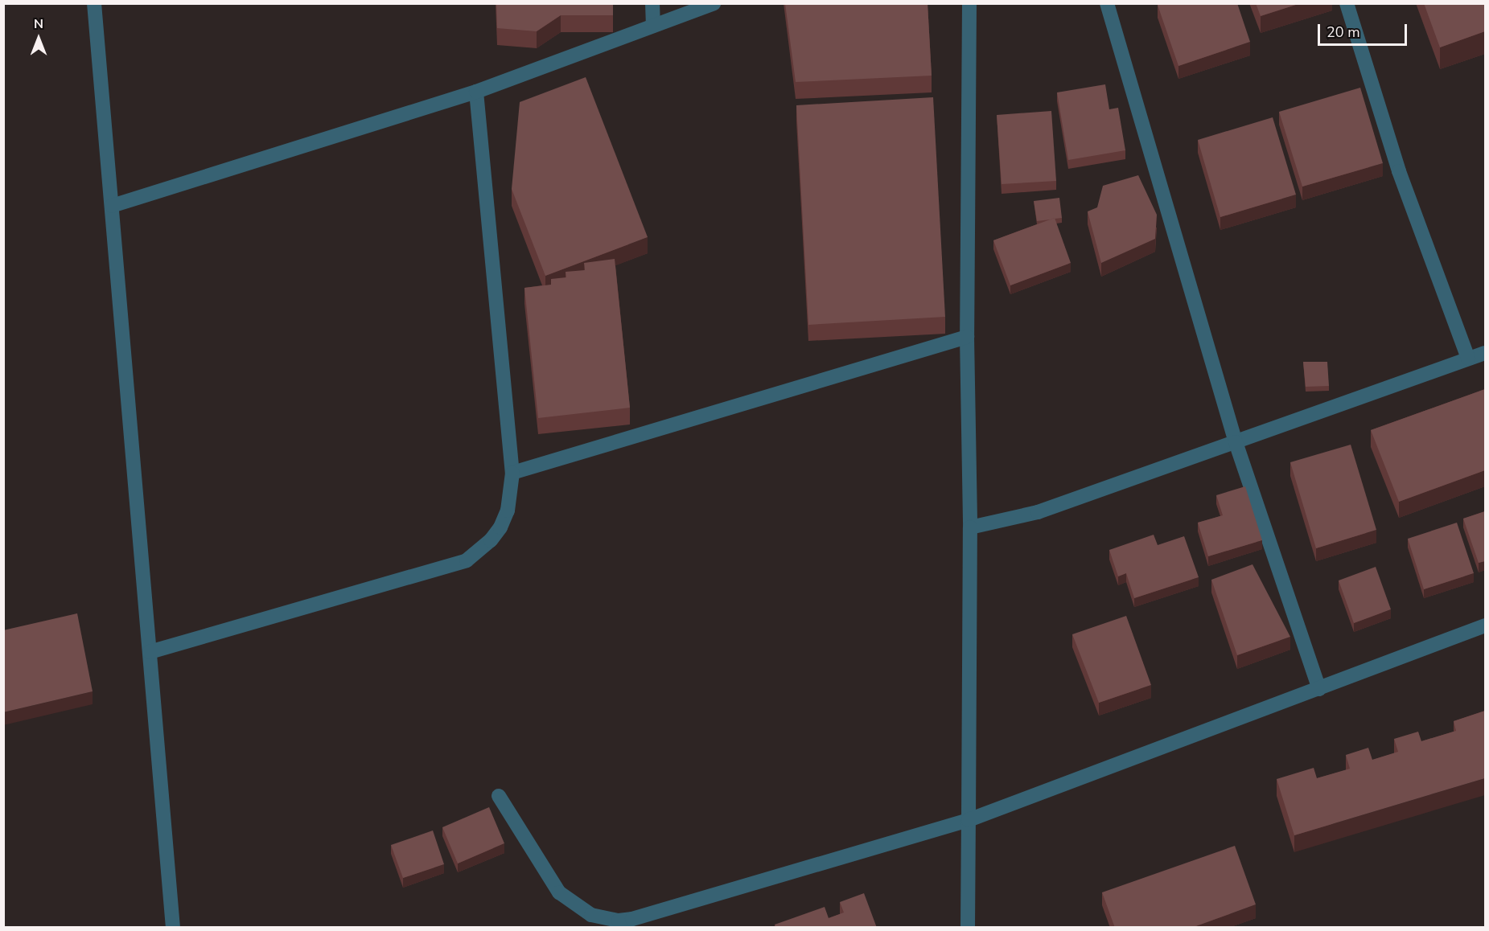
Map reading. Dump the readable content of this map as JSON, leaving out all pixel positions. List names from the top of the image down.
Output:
{
  "scale_bar": "20 m",
  "north": "top"
}
